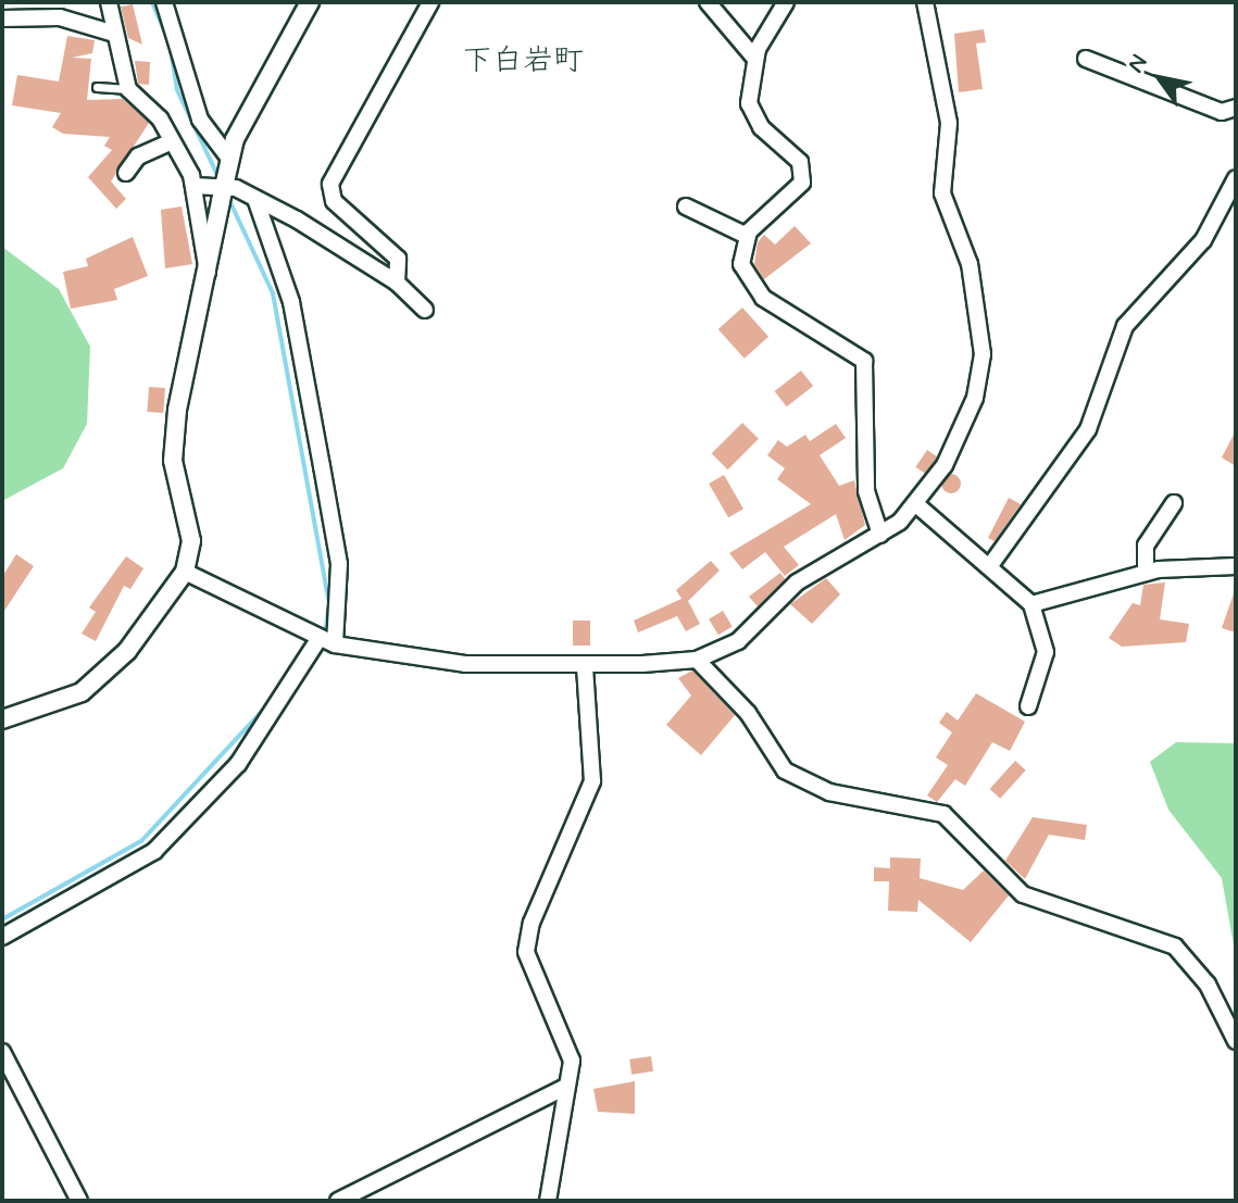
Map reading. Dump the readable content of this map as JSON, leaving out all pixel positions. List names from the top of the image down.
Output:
{
  "districts": ["下白岩町"],
  "north": "top left"
}
